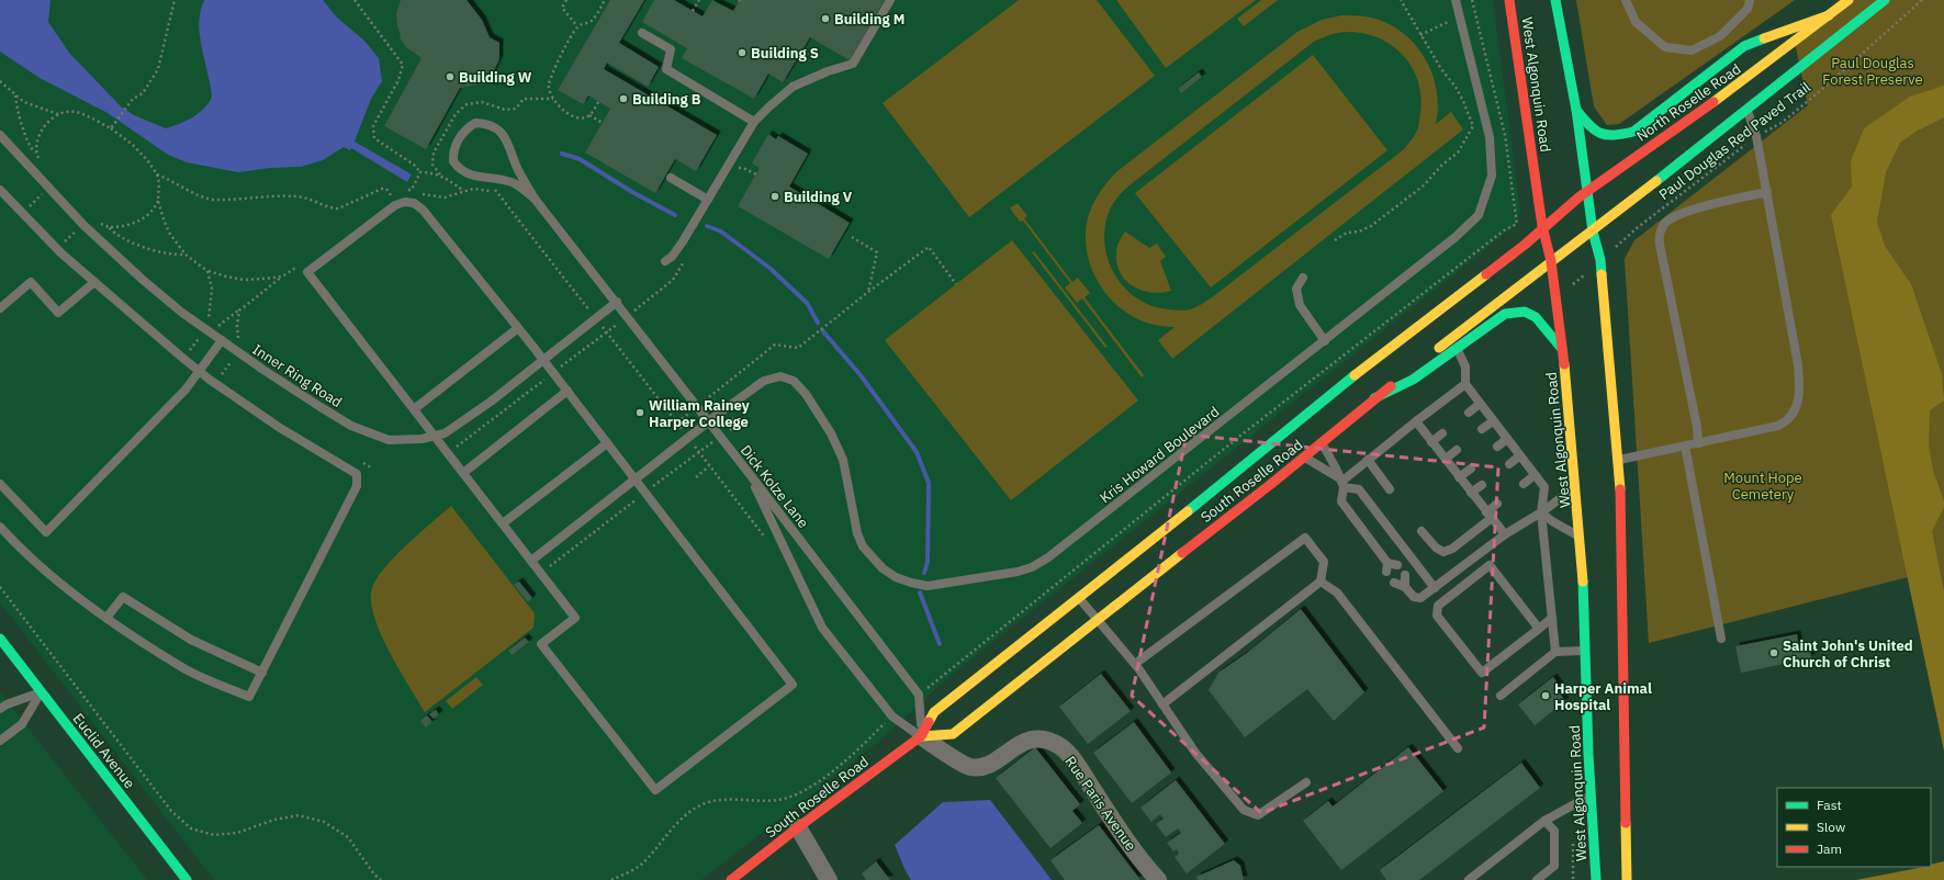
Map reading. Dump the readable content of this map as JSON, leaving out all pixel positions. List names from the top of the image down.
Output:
{
  "streets": {
    "main road": [
      "West Algonquin Road",
      "North Roselle Road",
      "South Roselle Road",
      "Euclid Avenue"
    ],
    "street": ["Rue Paris Avenue"],
    "lane": ["Inner Ring Road", "Kris Howard Boulevard", "Dick Kolze Lane"],
    "path": ["Paul Douglas Red Paved Trail"]
  },
  "crossings": [
    ["West Algonquin Road", "North Roselle Road"],
    ["West Algonquin Road", "South Roselle Road"],
    ["North Roselle Road", "South Roselle Road"],
    ["Inner Ring Road", "Dick Kolze Lane"],
    ["Kris Howard Boulevard", "Dick Kolze Lane"],
    ["South Roselle Road", "Rue Paris Avenue"]
  ],
  "parks": ["Paul Douglas Forest Preserve", "Mount Hope Cemetery"],
  "places": [
    "Building M",
    "Building S",
    "Building W",
    "Building B",
    "Building V",
    "William Rainey Harper College",
    "Saint John's United Church of Christ",
    "Harper Animal Hospital"
  ],
  "legend": ["Fast", "Slow", "Jam"]
}
